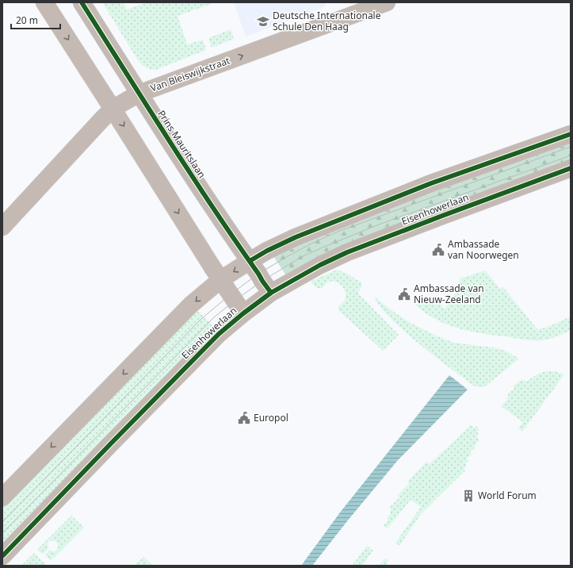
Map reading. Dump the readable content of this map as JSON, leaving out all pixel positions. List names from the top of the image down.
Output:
{
  "streets": {
    "street": ["Van Bleiswijkstraat", "Prins Mauritslaan", "Eisenhowerlaan"]
  },
  "crossings": [
    ["Van Bleiswijkstraat", "Prins Mauritslaan"],
    ["Prins Mauritslaan", "Eisenhowerlaan"]
  ],
  "one_way": ["Van Bleiswijkstraat"],
  "places": {
    "school or university": ["Deutsche Internationale Schule Den Haag"],
    "public building": ["Ambassade van Noorwegen", "Ambassade van Nieuw-Zeeland", "Europol"],
    "building": ["World Forum"]
  },
  "scale_bar": "20 m"
}
